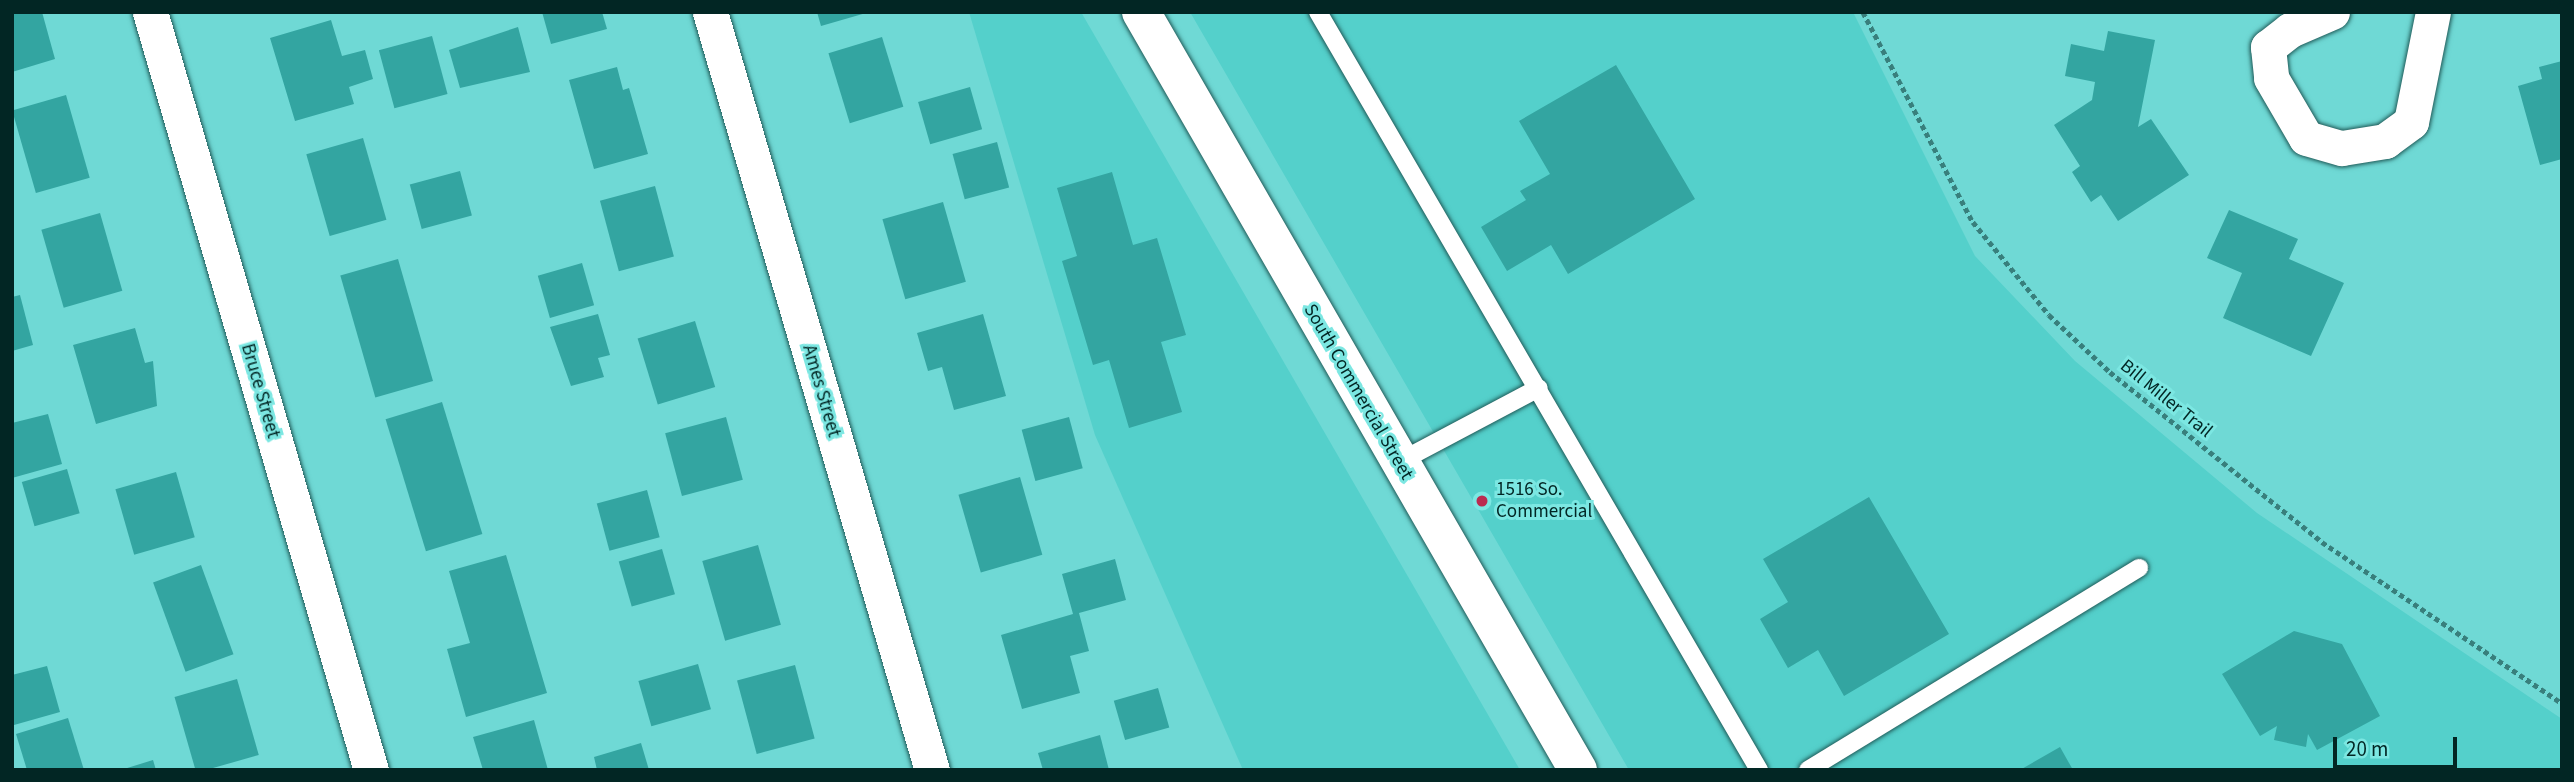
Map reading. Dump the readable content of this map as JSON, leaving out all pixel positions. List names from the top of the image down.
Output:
{
  "streets": {
    "main road": ["South Commercial Street"],
    "street": ["Bruce Street", "Ames Street"],
    "path": ["Bill Miller Trail"]
  },
  "places": ["1516 So. Commercial"],
  "scale_bar": "20 m"
}
